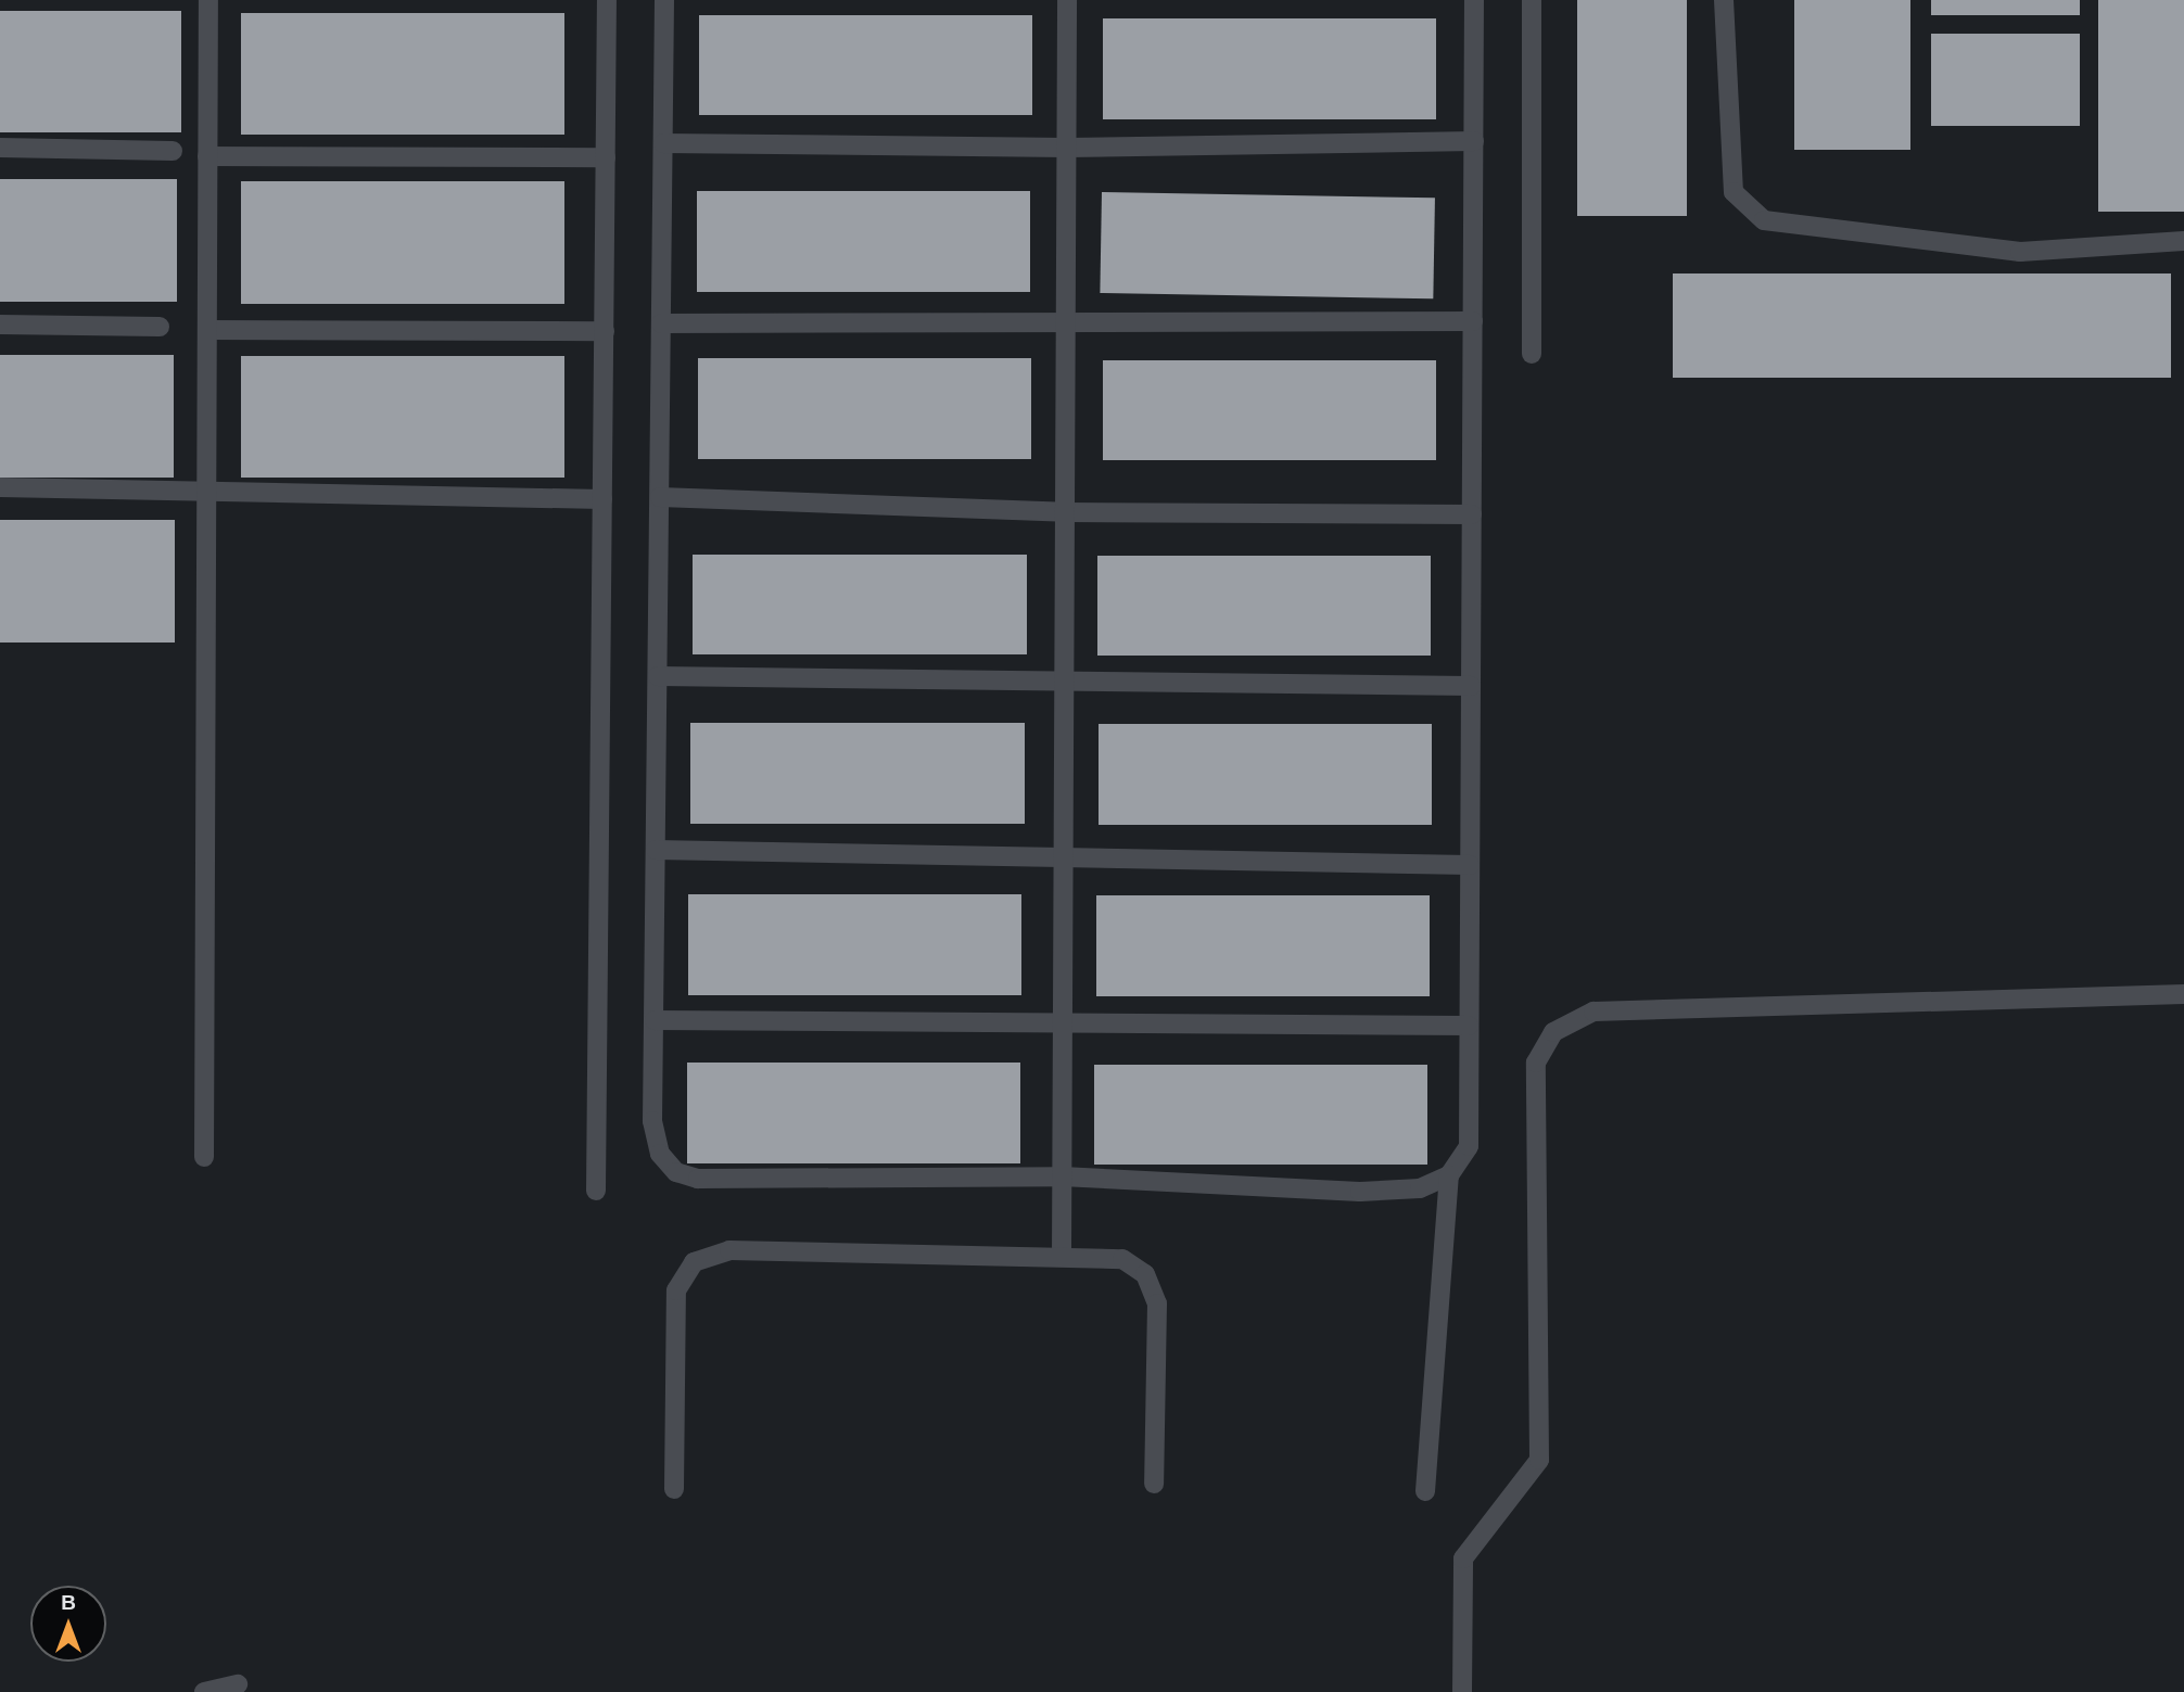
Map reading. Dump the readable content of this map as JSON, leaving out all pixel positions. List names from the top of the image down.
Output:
{
  "north": "top"
}
